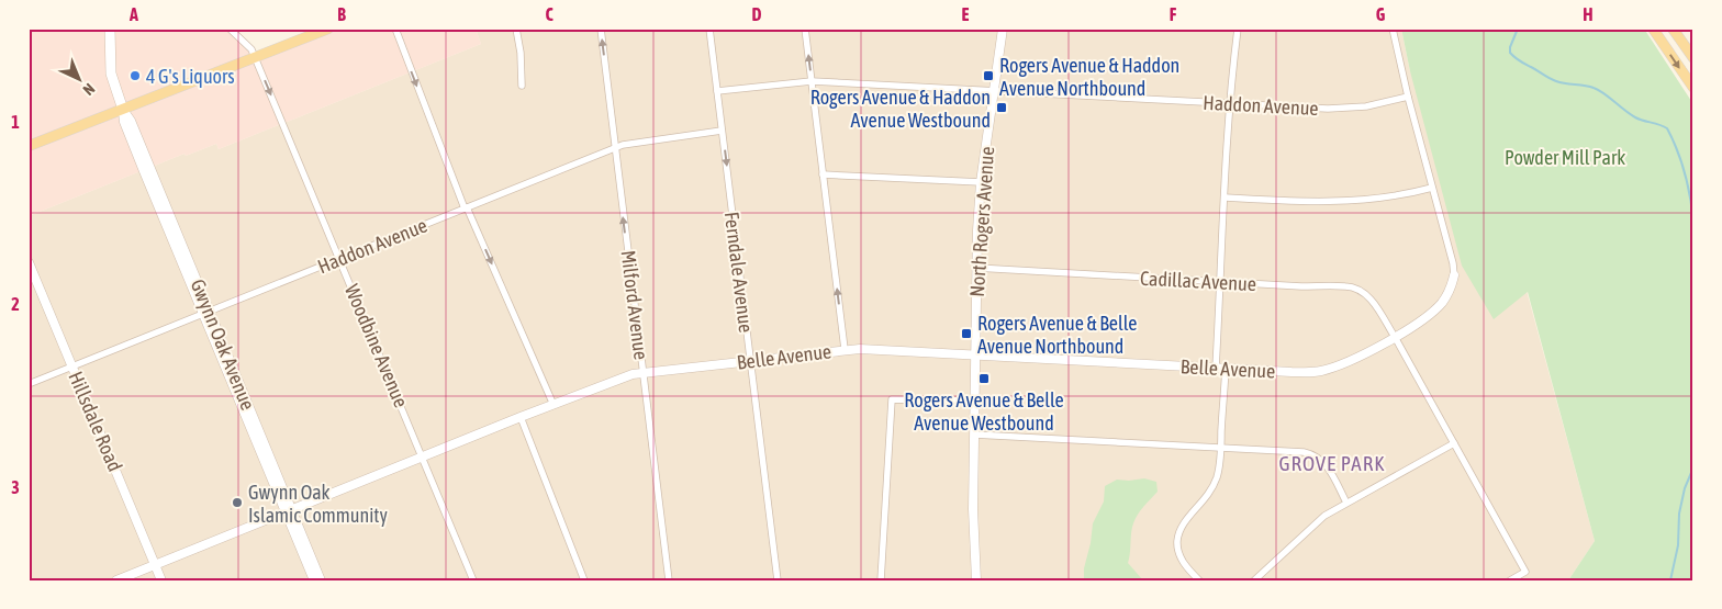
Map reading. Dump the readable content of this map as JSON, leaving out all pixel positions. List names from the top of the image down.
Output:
{
  "streets": {
    "main road": ["Gwynn Oak Avenue"],
    "street": [
      "Haddon Avenue",
      "North Rogers Avenue",
      "Ferndale Avenue",
      "Cadillac Avenue",
      "Milford Avenue",
      "Woodbine Avenue",
      "Belle Avenue",
      "Hillsdale Road"
    ]
  },
  "crossings": [
    ["Haddon Avenue", "North Rogers Avenue"],
    ["Haddon Avenue", "Ferndale Avenue"],
    ["Haddon Avenue", "Milford Avenue"],
    ["Haddon Avenue", "Gwynn Oak Avenue"],
    ["Haddon Avenue", "Woodbine Avenue"],
    ["Haddon Avenue", "Hillsdale Road"],
    ["North Rogers Avenue", "Cadillac Avenue"],
    ["North Rogers Avenue", "Belle Avenue"],
    ["Ferndale Avenue", "Belle Avenue"],
    ["Cadillac Avenue", "Belle Avenue"],
    ["Milford Avenue", "Belle Avenue"],
    ["Gwynn Oak Avenue", "Belle Avenue"],
    ["Woodbine Avenue", "Belle Avenue"],
    ["Belle Avenue", "Hillsdale Road"]
  ],
  "one_way": ["Ferndale Avenue", "Milford Avenue", "Woodbine Avenue"],
  "districts": ["GROVE PARK"],
  "parks": ["Powder Mill Park"],
  "places": {
    "other": ["4 G's Liquors", "Gwynn Oak Islamic Community"],
    "transit": [
      "Rogers Avenue & Haddon Avenue Northbound",
      "Rogers Avenue & Haddon Avenue Westbound",
      "Rogers Avenue & Belle Avenue Northbound",
      "Rogers Avenue & Belle Avenue Westbound"
    ]
  },
  "north": "bottom right",
  "grid": {
    "columns": [
      "A",
      "B",
      "C",
      "D",
      "E",
      "F",
      "G",
      "H"
    ],
    "rows": ["1", "2", "3"]
  }
}
